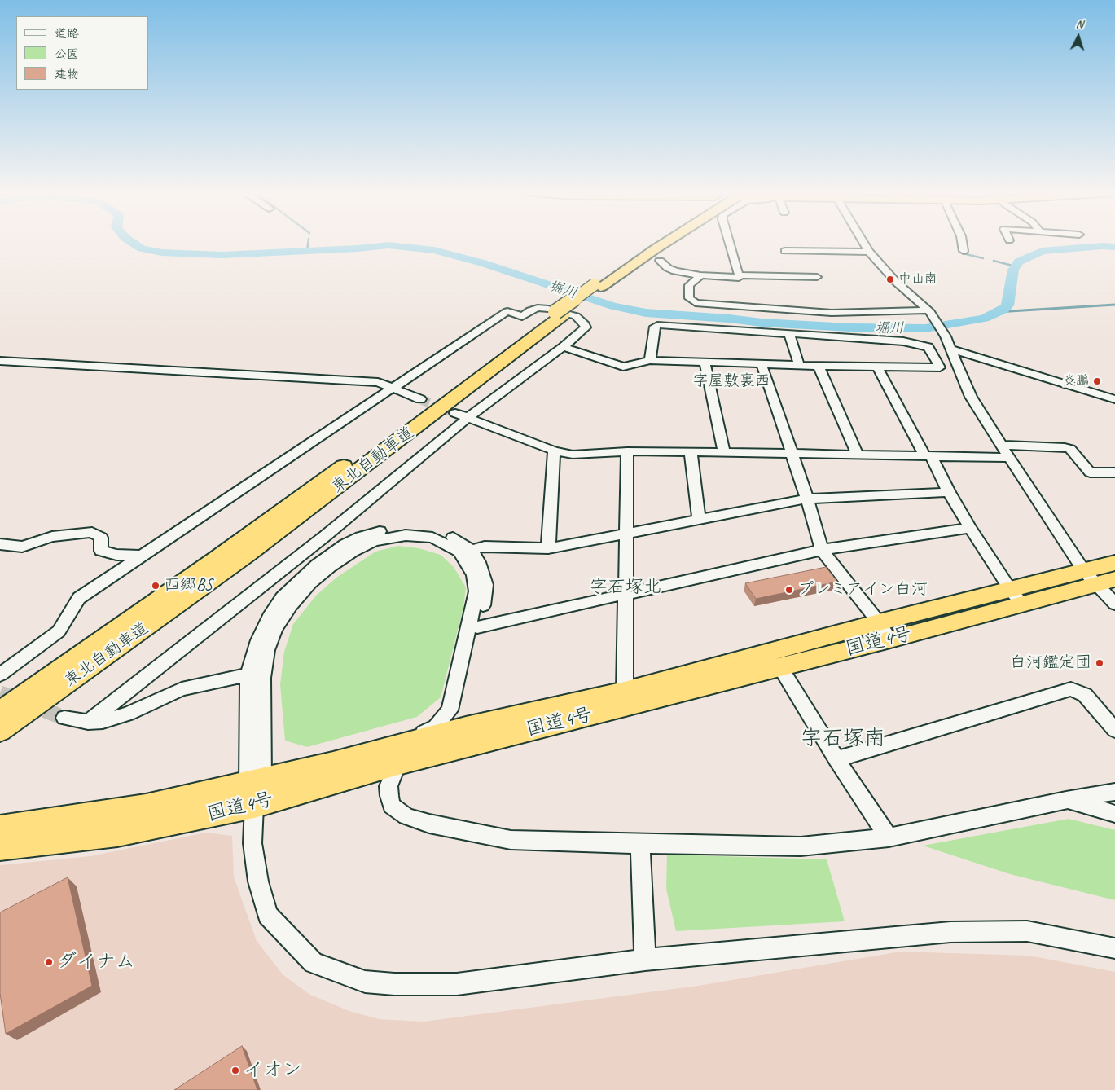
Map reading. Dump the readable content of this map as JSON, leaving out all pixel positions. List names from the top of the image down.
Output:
{
  "streets": {
    "highway": ["東北自動車道", "国道4号"]
  },
  "districts": ["字屋敷裏西", "字石塚北", "字石塚南"],
  "water": ["堀川"],
  "places": [
    "中山南",
    "炎鵬",
    "西郷BS",
    "プレミアイン白河",
    "白河鑑定団",
    "ダイナム",
    "イオン"
  ],
  "legend": ["道路", "公園", "建物"],
  "north": "top"
}
